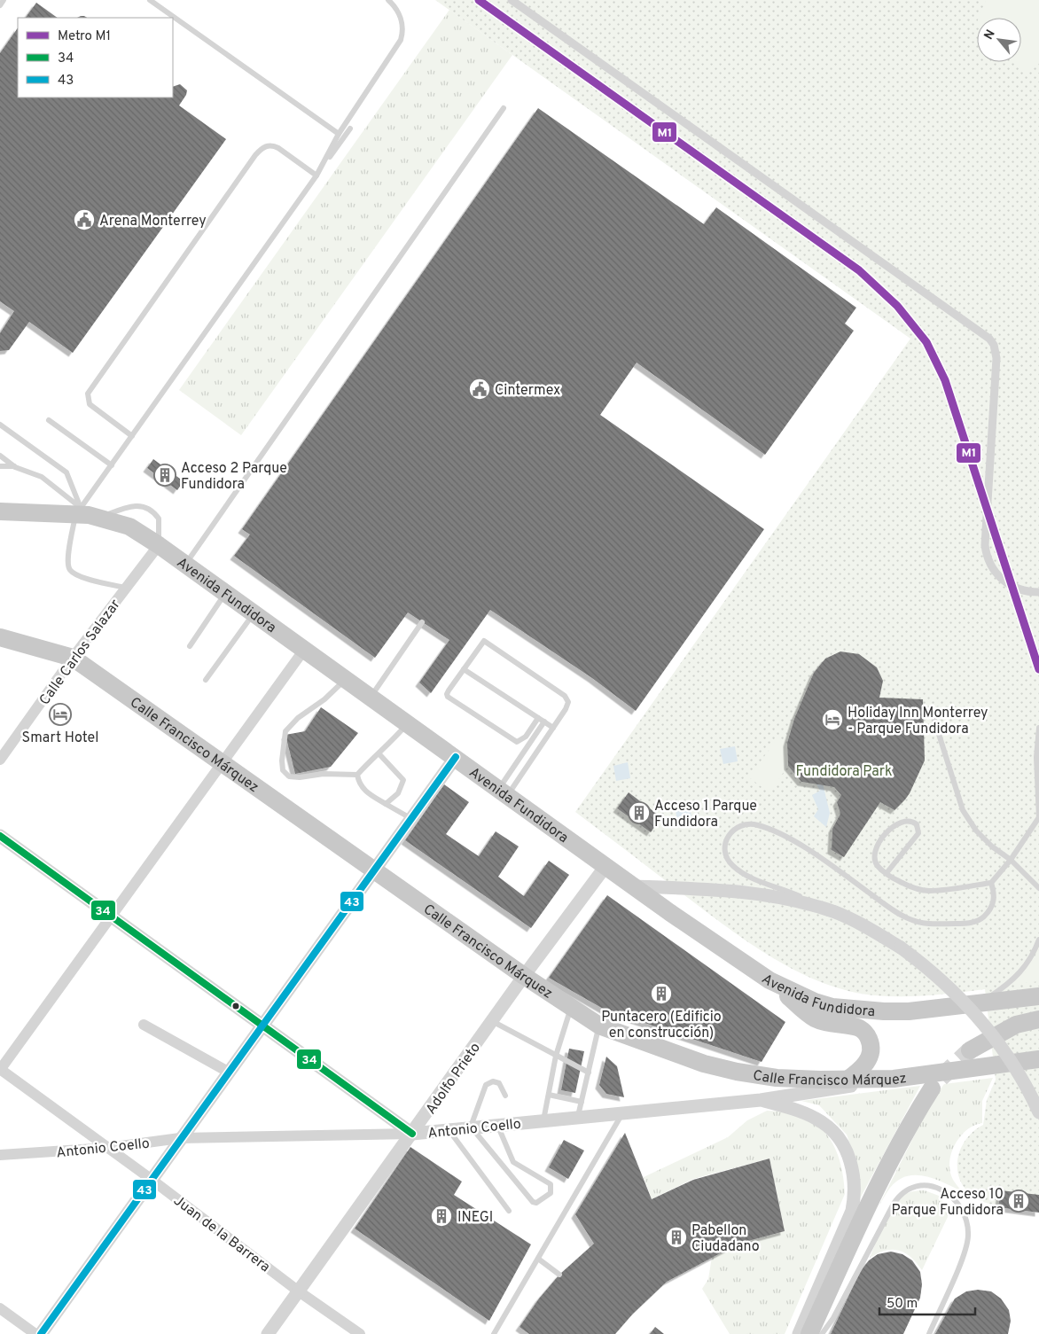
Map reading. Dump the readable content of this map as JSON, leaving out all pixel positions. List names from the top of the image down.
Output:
{
  "streets": {
    "main road": ["Avenida Fundidora", "Calle Francisco Márquez"],
    "street": [
      "Calle Carlos Salazar",
      "Adolfo Prieto",
      "Antonio Coello",
      "Juan de la Barrera"
    ]
  },
  "crossings": [
    ["Avenida Fundidora", "Calle Carlos Salazar"],
    ["Avenida Fundidora", "Adolfo Prieto"],
    ["Calle Carlos Salazar", "Calle Francisco Márquez"],
    ["Calle Francisco Márquez", "Adolfo Prieto"],
    ["Calle Francisco Márquez", "Antonio Coello"],
    ["Adolfo Prieto", "Antonio Coello"],
    ["Adolfo Prieto", "Juan de la Barrera"],
    ["Antonio Coello", "Juan de la Barrera"]
  ],
  "parks": ["Fundidora Park"],
  "places": {
    "public building": ["Arena Monterrey", "Cintermex"],
    "building": [
      "Acceso 2 Parque Fundidora",
      "Acceso 1 Parque Fundidora",
      "Puntacero (Edificio en construcción)",
      "Acceso 10 Parque Fundidora",
      "INEGI",
      "Pabellon Ciudadano"
    ],
    "hotel": ["Smart Hotel", "Holiday Inn Monterrey - Parque Fundidora"]
  },
  "lines": ["metro line M1", "transit line 43", "transit line 34"],
  "legend": ["Metro M1", "34", "43"],
  "scale_bar": "50 m",
  "north": "top left"
}
